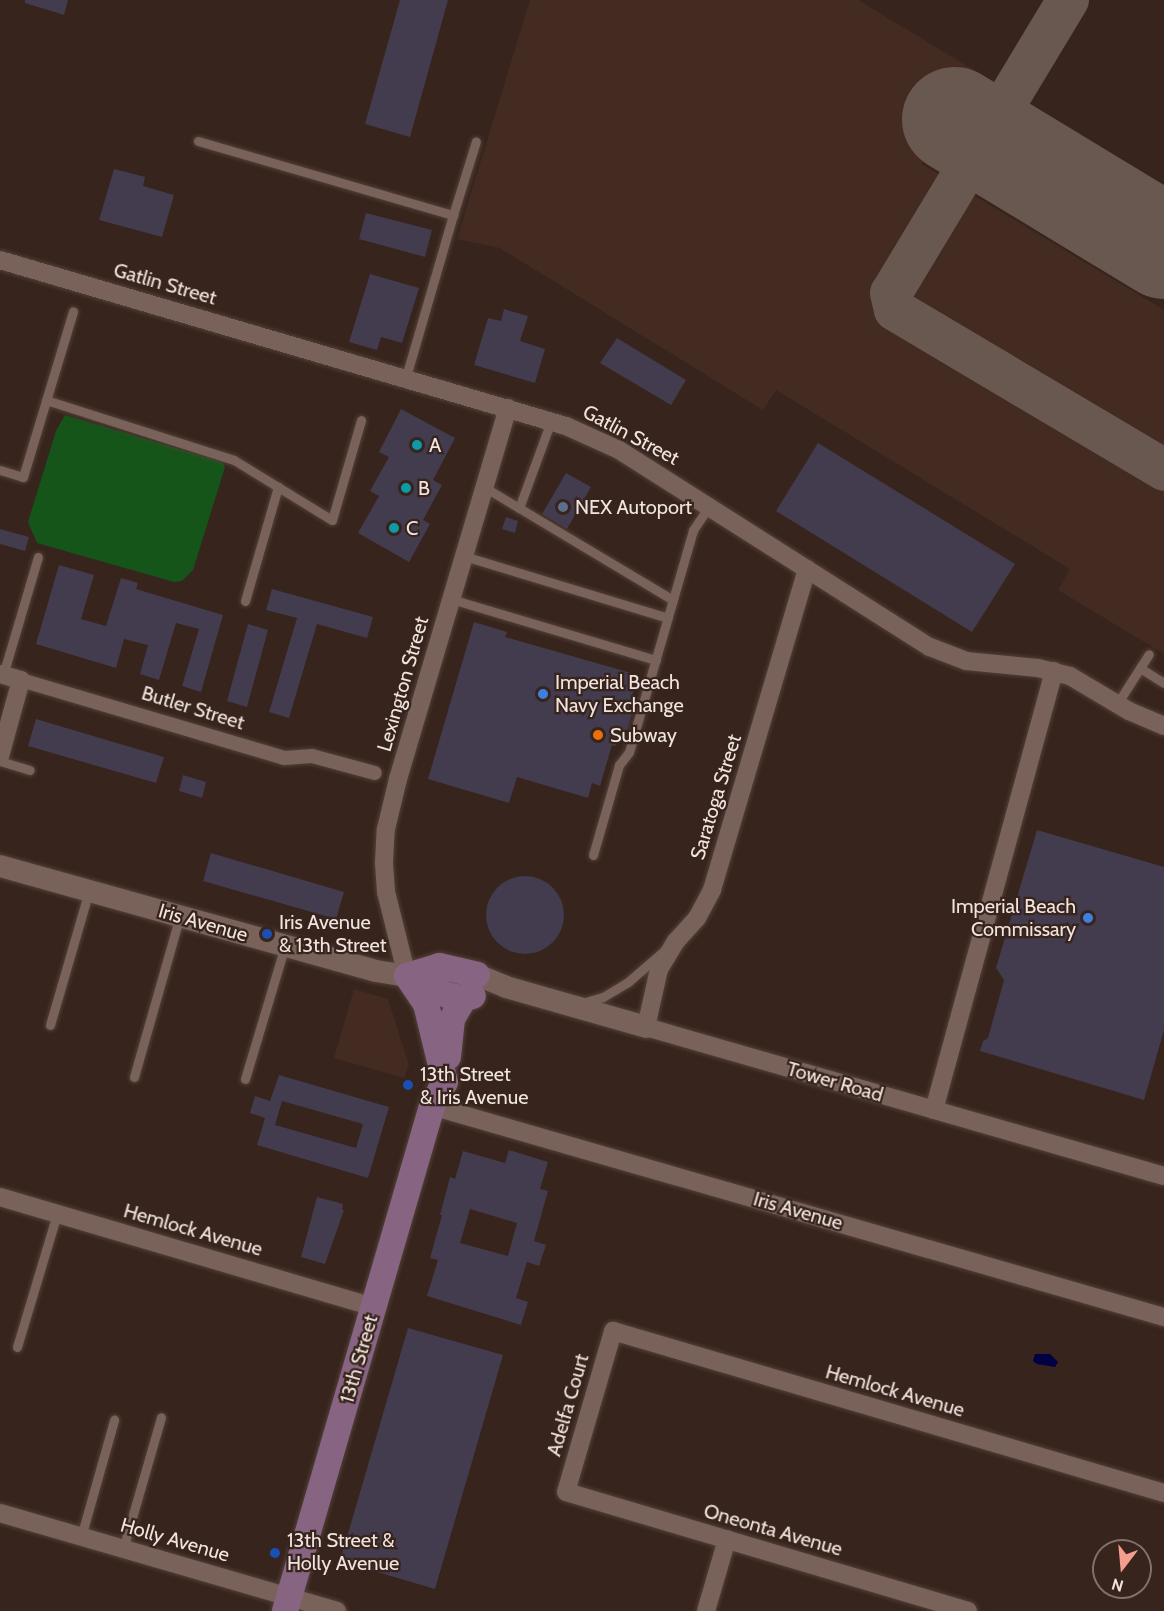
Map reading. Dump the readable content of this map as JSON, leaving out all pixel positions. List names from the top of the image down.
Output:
{
  "streets": {
    "main road": ["Tower Road", "13th Street"],
    "street": [
      "Gatlin Street",
      "Lexington Street",
      "Butler Street",
      "Saratoga Street",
      "Iris Avenue",
      "Hemlock Avenue",
      "Adelfa Court",
      "Oneonta Avenue",
      "Holly Avenue"
    ]
  },
  "crossings": [
    ["Gatlin Street", "Lexington Street"],
    ["Gatlin Street", "Saratoga Street"],
    ["Lexington Street", "Iris Avenue"],
    ["Lexington Street", "Tower Road"],
    ["Lexington Street", "13th Street"],
    ["Saratoga Street", "Tower Road"],
    ["Iris Avenue", "Tower Road"],
    ["Iris Avenue", "13th Street"],
    ["Tower Road", "13th Street"],
    ["Hemlock Avenue", "13th Street"],
    ["Hemlock Avenue", "Adelfa Court"],
    ["13th Street", "Holly Avenue"],
    ["Adelfa Court", "Oneonta Avenue"]
  ],
  "places": [
    "A",
    "B",
    "NEX Autoport",
    "C",
    "Imperial Beach Navy Exchange",
    "Subway",
    "Imperial Beach Commissary",
    "Iris Avenue & 13th Street",
    "13th Street & Iris Avenue",
    "13th Street & Holly Avenue"
  ],
  "north": "bottom"
}
